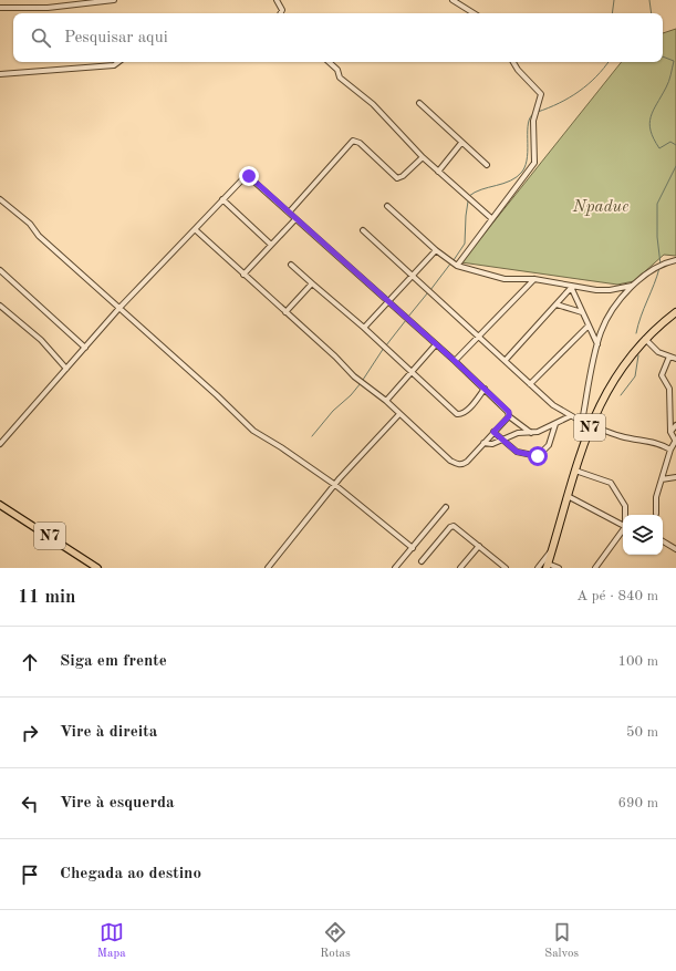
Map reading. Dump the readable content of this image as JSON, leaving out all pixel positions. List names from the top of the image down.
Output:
{
  "streets": {
    "highway": ["N7"]
  },
  "parks": ["Npadue"],
  "page": {
    "search": "Pesquisar aqui",
    "heading": ["11 min", "A pé · 840 m"],
    "list": [
      ["Siga em frente", "100 m"],
      ["Vire à direita", "50 m"],
      ["Vire à esquerda", "690 m"],
      "Chegada ao destino"
    ],
    "nav": ["Mapa", "Rotas", "Salvos"]
  }
}
